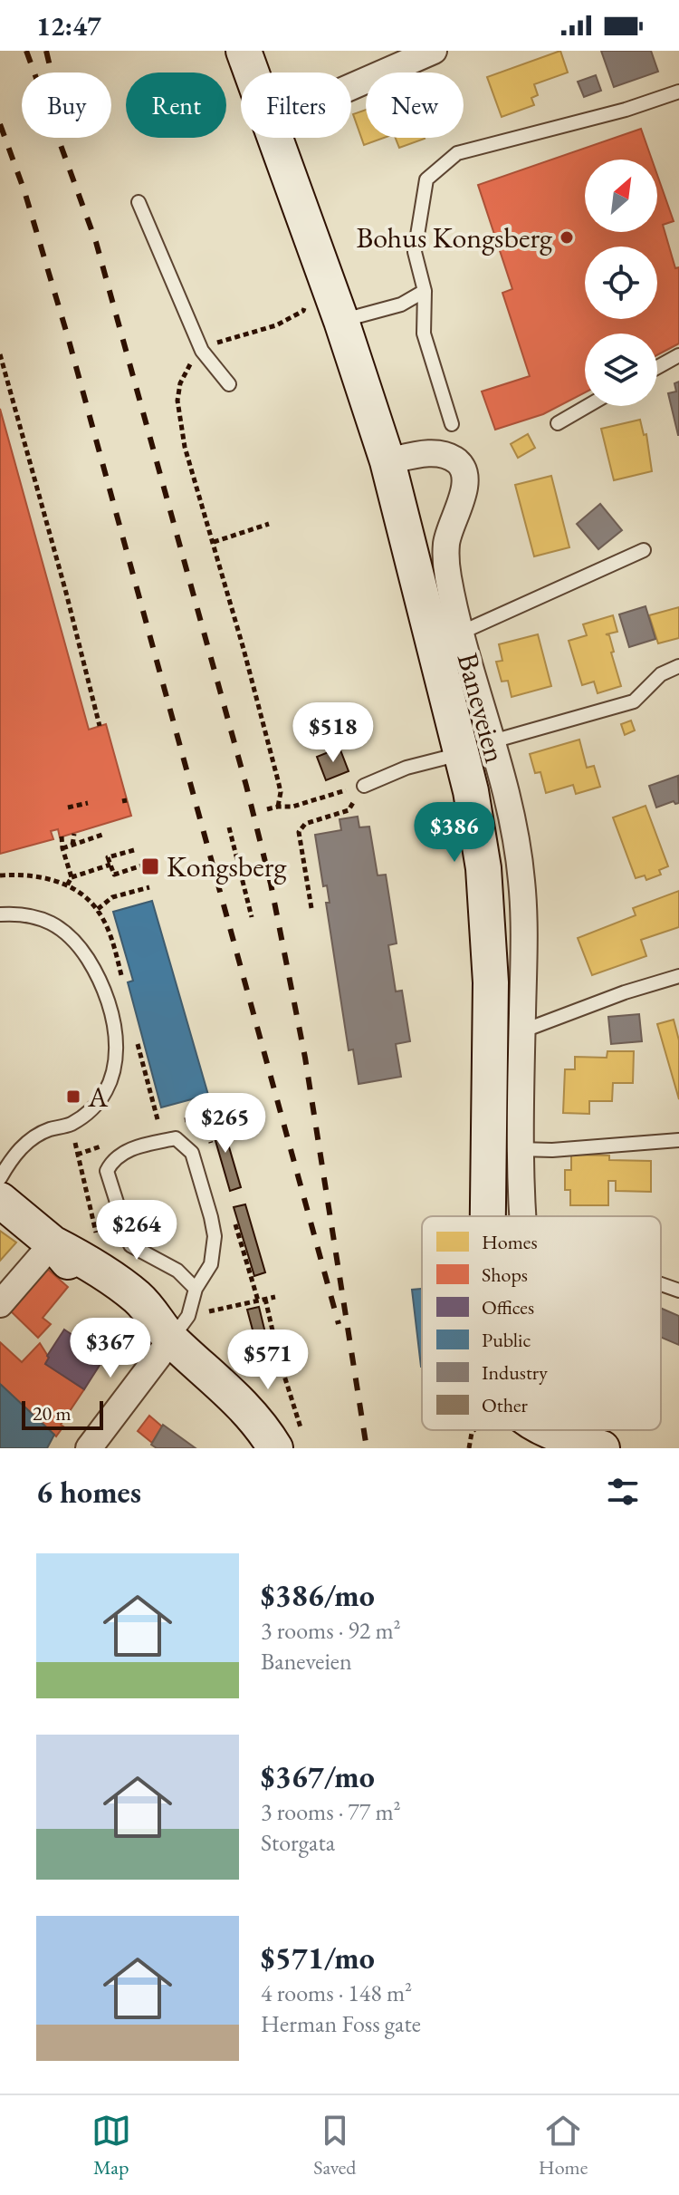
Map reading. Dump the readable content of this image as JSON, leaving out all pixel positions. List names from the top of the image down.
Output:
{
  "streets": {
    "main road": ["Baneveien"]
  },
  "places": {
    "other": ["Bohus Kongsberg"],
    "transit": ["Kongsberg", "A"]
  },
  "legend": [
    "Homes",
    "Shops",
    "Offices",
    "Public",
    "Industry",
    "Other"
  ],
  "scale_bar": "20 m",
  "north": "top right",
  "page": {
    "status": "12:47",
    "chip": [
      "Buy",
      "Rent",
      "Filters",
      "New"
    ],
    "price": [
      "$518",
      "$386",
      "$265",
      "$264",
      "$367",
      "$571"
    ],
    "scale": "20 m",
    "heading": "6 homes",
    "list": [
      {
        "name": "$386/mo",
        "note": "3 rooms · 92 m² · Baneveien"
      },
      {
        "name": "$367/mo",
        "note": "3 rooms · 77 m² · Storgata"
      },
      {
        "name": "$571/mo",
        "note": "4 rooms · 148 m² · Herman Foss gate"
      }
    ],
    "tabs": ["Map", "Saved", "Home"]
  }
}
